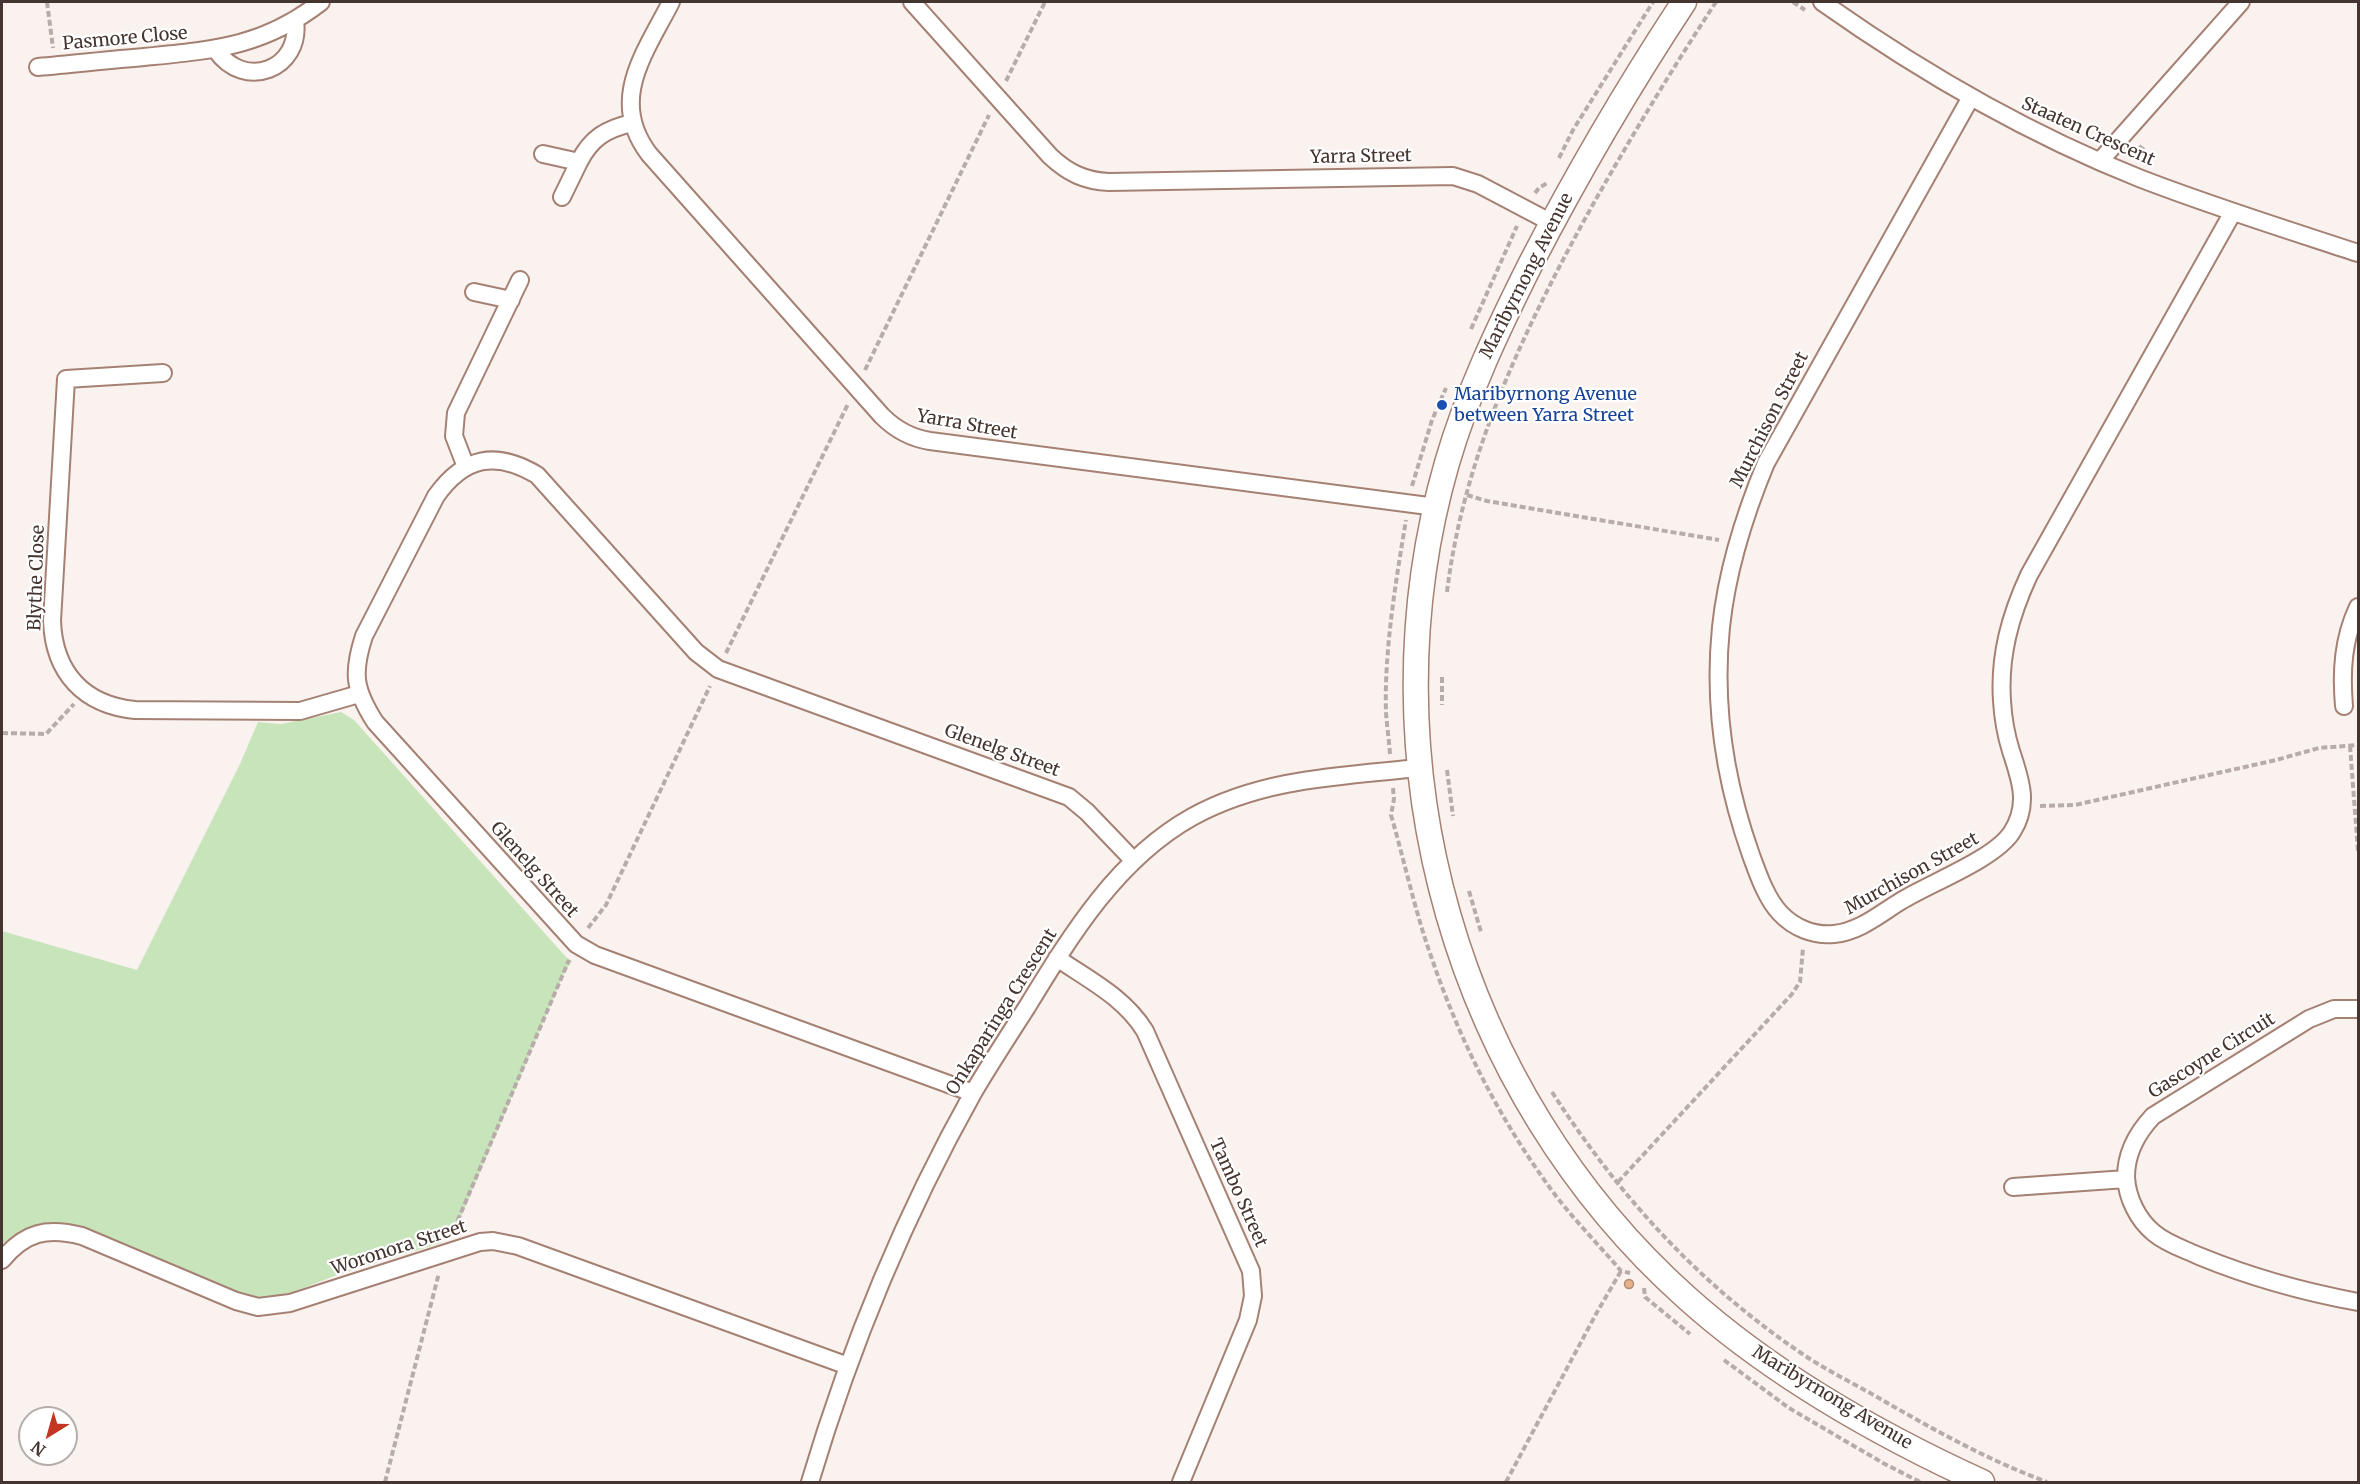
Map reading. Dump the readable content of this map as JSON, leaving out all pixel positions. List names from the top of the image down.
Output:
{
  "streets": {
    "street": [
      "Pasmore Close",
      "Staaten Crescent",
      "Yarra Street",
      "Maribyrnong Avenue",
      "Murchison Street",
      "Blythe Close",
      "Glenelg Street",
      "Onkaparinga Crescent",
      "Gascoyne Circuit",
      "Tambo Street",
      "Woronora Street"
    ]
  },
  "crossings": [
    ["Staaten Crescent", "Murchison Street"],
    ["Yarra Street", "Maribyrnong Avenue"],
    ["Maribyrnong Avenue", "Onkaparinga Crescent"],
    ["Blythe Close", "Glenelg Street"],
    ["Glenelg Street", "Onkaparinga Crescent"],
    ["Onkaparinga Crescent", "Tambo Street"],
    ["Onkaparinga Crescent", "Woronora Street"]
  ],
  "places": ["Maribyrnong Avenue between Yarra Street"],
  "north": "bottom left"
}
